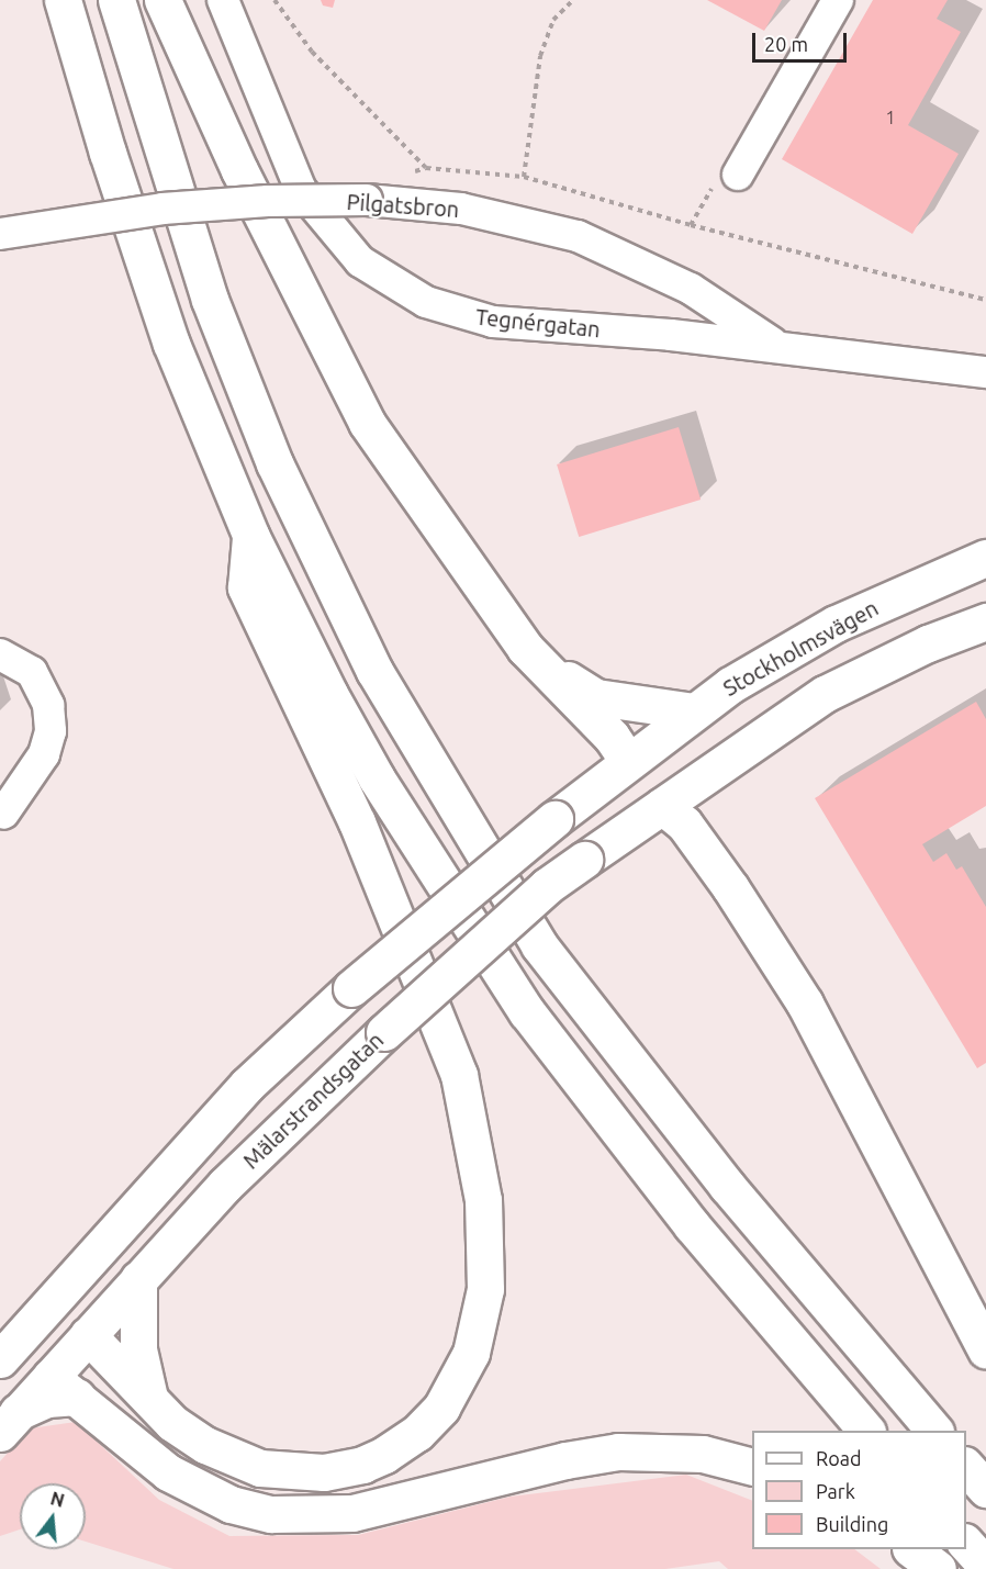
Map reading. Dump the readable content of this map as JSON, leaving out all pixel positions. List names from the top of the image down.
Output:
{
  "streets": {
    "main road": ["Stockholmsvägen", "Mälarstrandsgatan"],
    "street": ["Pilgatsbron", "Tegnérgatan"]
  },
  "crossings": [
    ["Pilgatsbron", "Tegnérgatan"]
  ],
  "house_numbers": ["1"],
  "legend": ["Road", "Park", "Building"],
  "scale_bar": "20 m",
  "north": "top"
}
